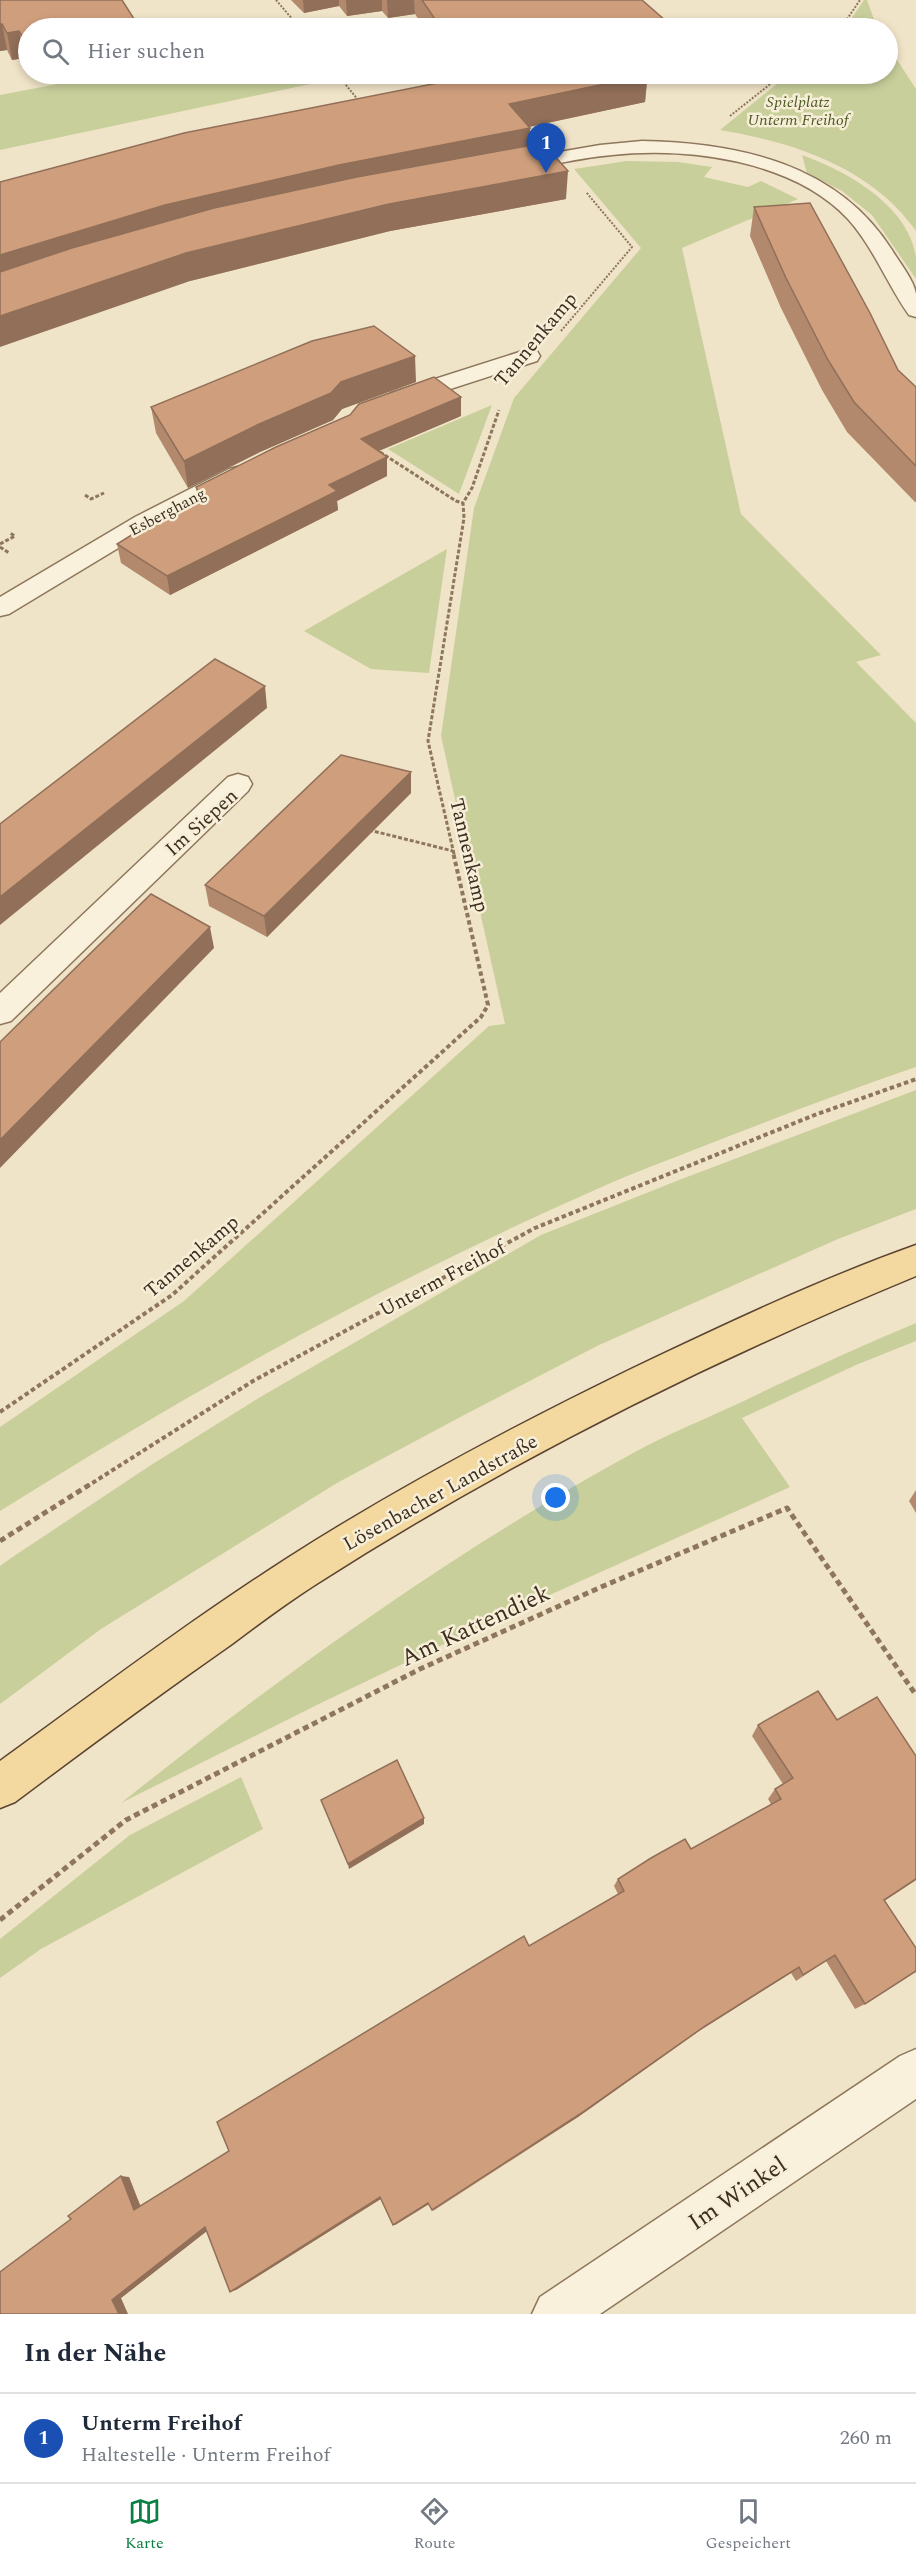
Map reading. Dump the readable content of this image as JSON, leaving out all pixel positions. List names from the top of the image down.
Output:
{
  "streets": {
    "main road": ["Lösenbacher Landstraße"],
    "street": ["Esberghang", "Im Siepen", "Im Winkel"],
    "path": ["Tannenkamp", "Unterm Freihof", "Am Kattendiek"]
  },
  "parks": ["Spielplatz Unterm Freihof"],
  "page": {
    "search": "Hier suchen",
    "pins": "1",
    "heading": "In der Nähe",
    "list": [
      {
        "mark": "1",
        "name": "Unterm Freihof",
        "note": "Haltestelle · Unterm Freihof",
        "value": "260 m"
      }
    ],
    "nav": ["Karte", "Route", "Gespeichert"]
  }
}
